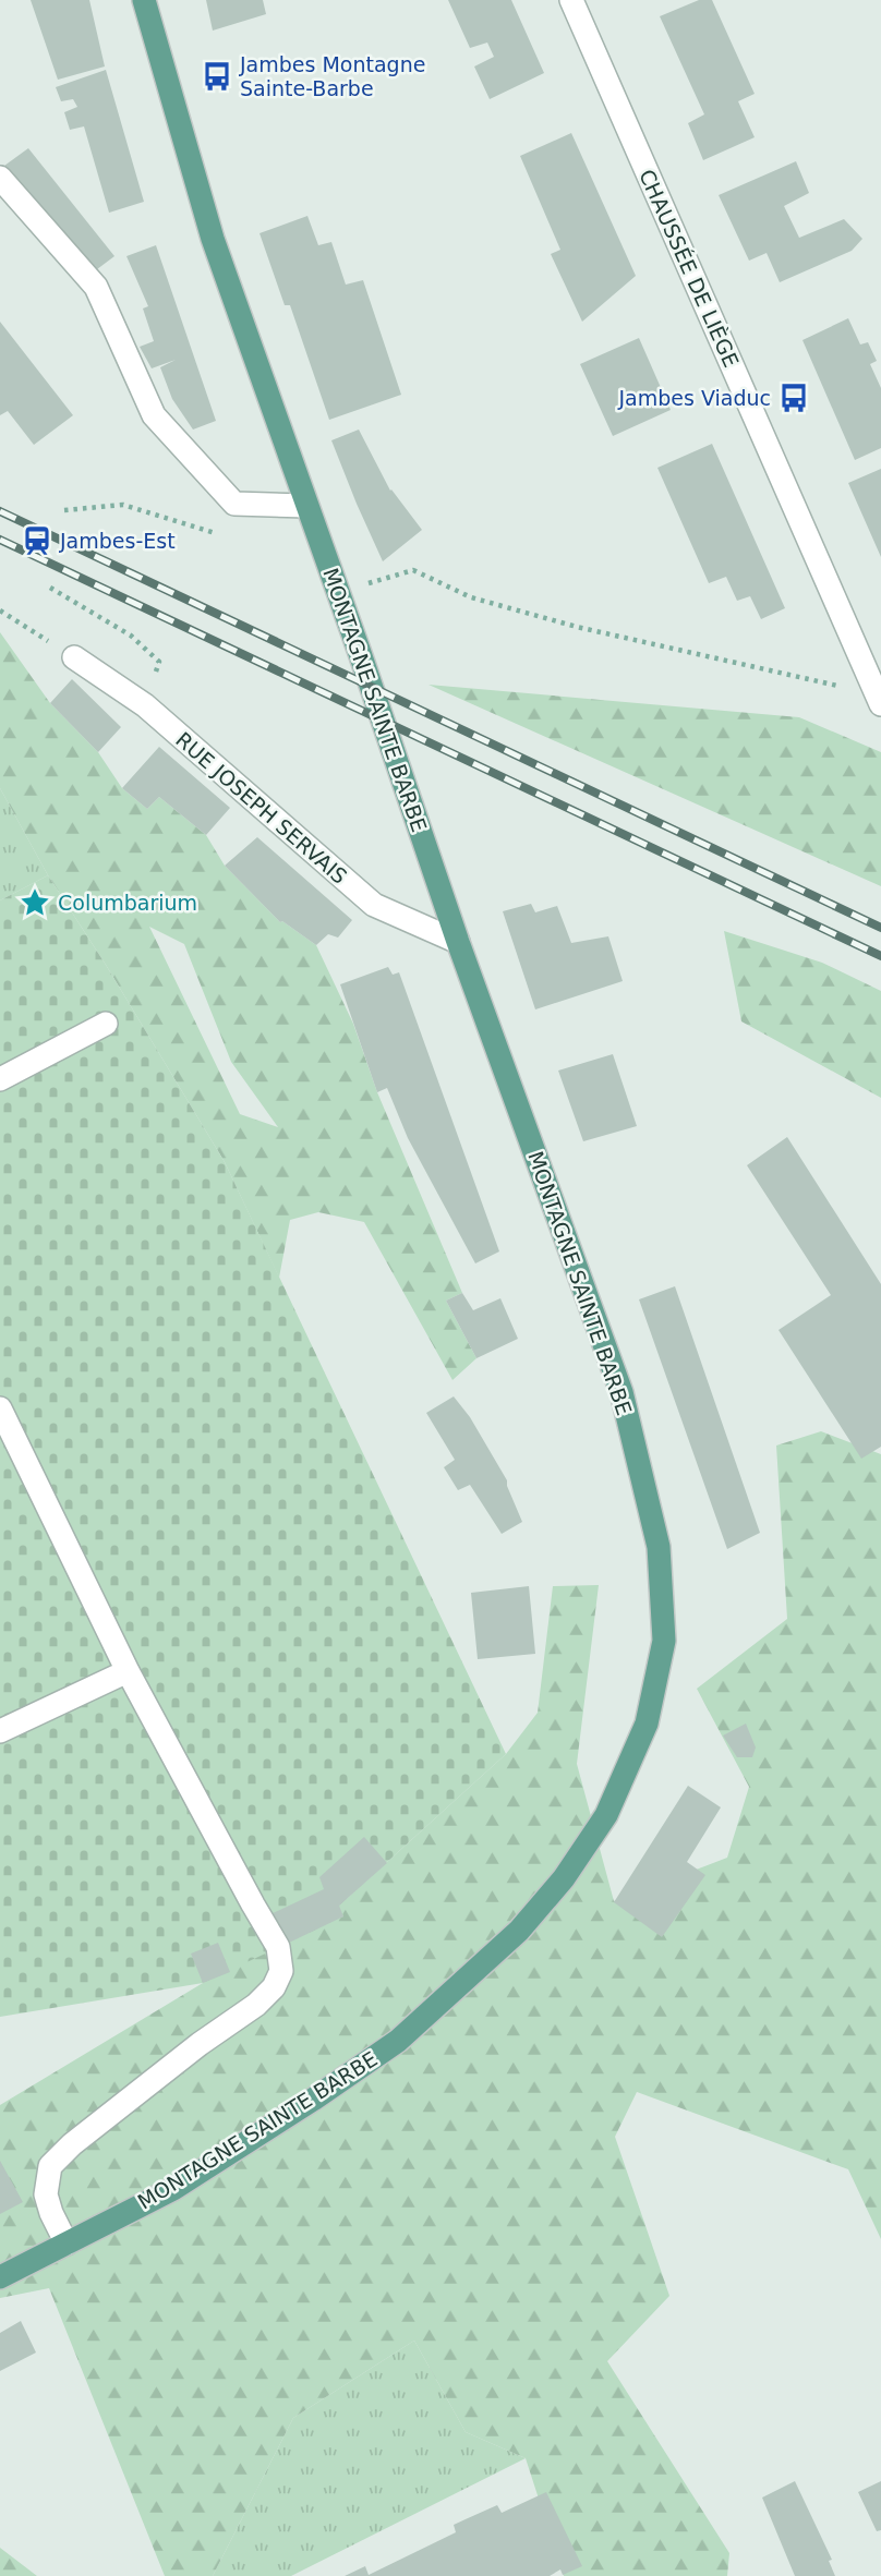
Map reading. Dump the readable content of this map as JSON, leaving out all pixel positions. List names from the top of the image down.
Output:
{
  "streets": {
    "main road": ["MONTAGNE SAINTE BARBE"],
    "street": ["CHAUSSÉE DE LIÈGE", "RUE JOSEPH SERVAIS"]
  },
  "crossings": [
    ["MONTAGNE SAINTE BARBE", "RUE JOSEPH SERVAIS"]
  ],
  "places": {
    "bus stop": ["Jambes Montagne Sainte-Barbe", "Jambes Viaduc"],
    "station": ["Jambes-Est"],
    "place": ["Columbarium"]
  }
}
